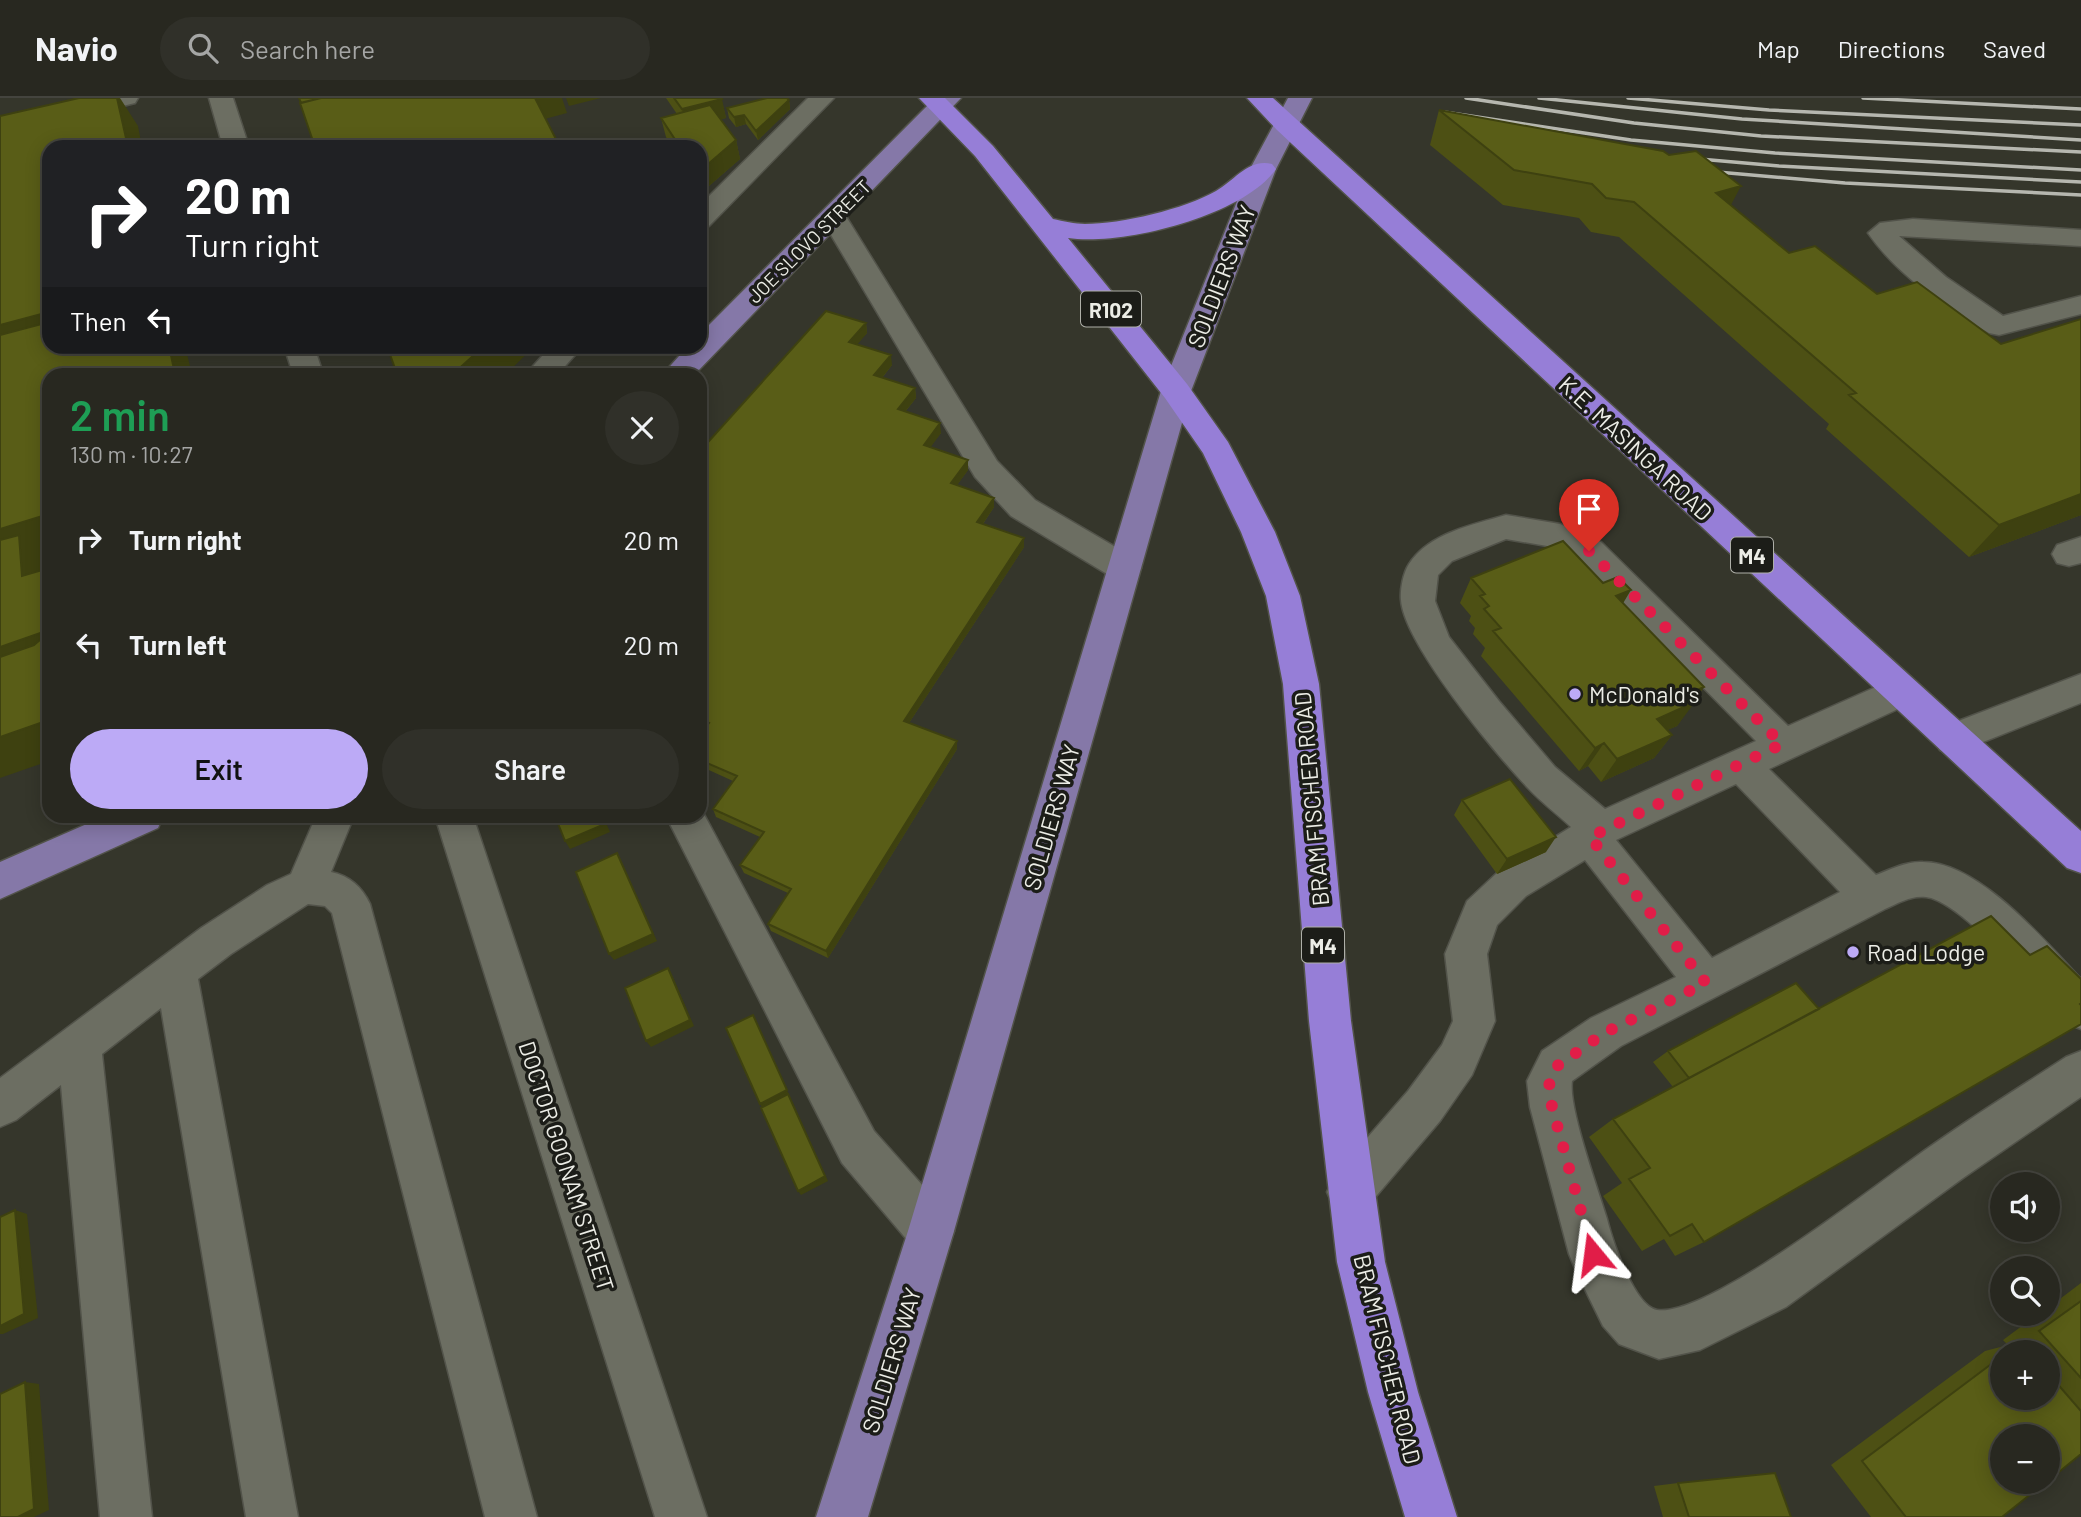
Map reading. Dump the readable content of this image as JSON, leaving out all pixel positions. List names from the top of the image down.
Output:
{
  "streets": {
    "highway": [
      "R102",
      "K.E. MASINGA ROAD",
      "M4",
      "BRAM FISCHER ROAD"
    ],
    "main road": ["JOE SLOVO STREET", "SOLDIERS WAY"],
    "street": ["DOCTOR GOONAM STREET"]
  },
  "crossings": [
    ["JOE SLOVO STREET", "R102"],
    ["SOLDIERS WAY", "R102"],
    ["SOLDIERS WAY", "K.E. MASINGA ROAD"],
    ["SOLDIERS WAY", "BRAM FISCHER ROAD"],
    ["R102", "BRAM FISCHER ROAD"]
  ],
  "places": ["McDonald's", "Road Lodge"],
  "page": {
    "header": "Navio",
    "search": "Search here",
    "nav": ["Map", "Directions", "Saved"],
    "turn": ["20 m", "Turn right"],
    "then": "Then",
    "heading": ["2 min", "130 m · 10:27"],
    "list": [
      {
        "name": "Turn right",
        "value": "20 m"
      },
      {
        "name": "Turn left",
        "value": "20 m"
      }
    ],
    "buttons": ["Exit", "Share"],
    "map_buttons": ["+", "−"]
  }
}
